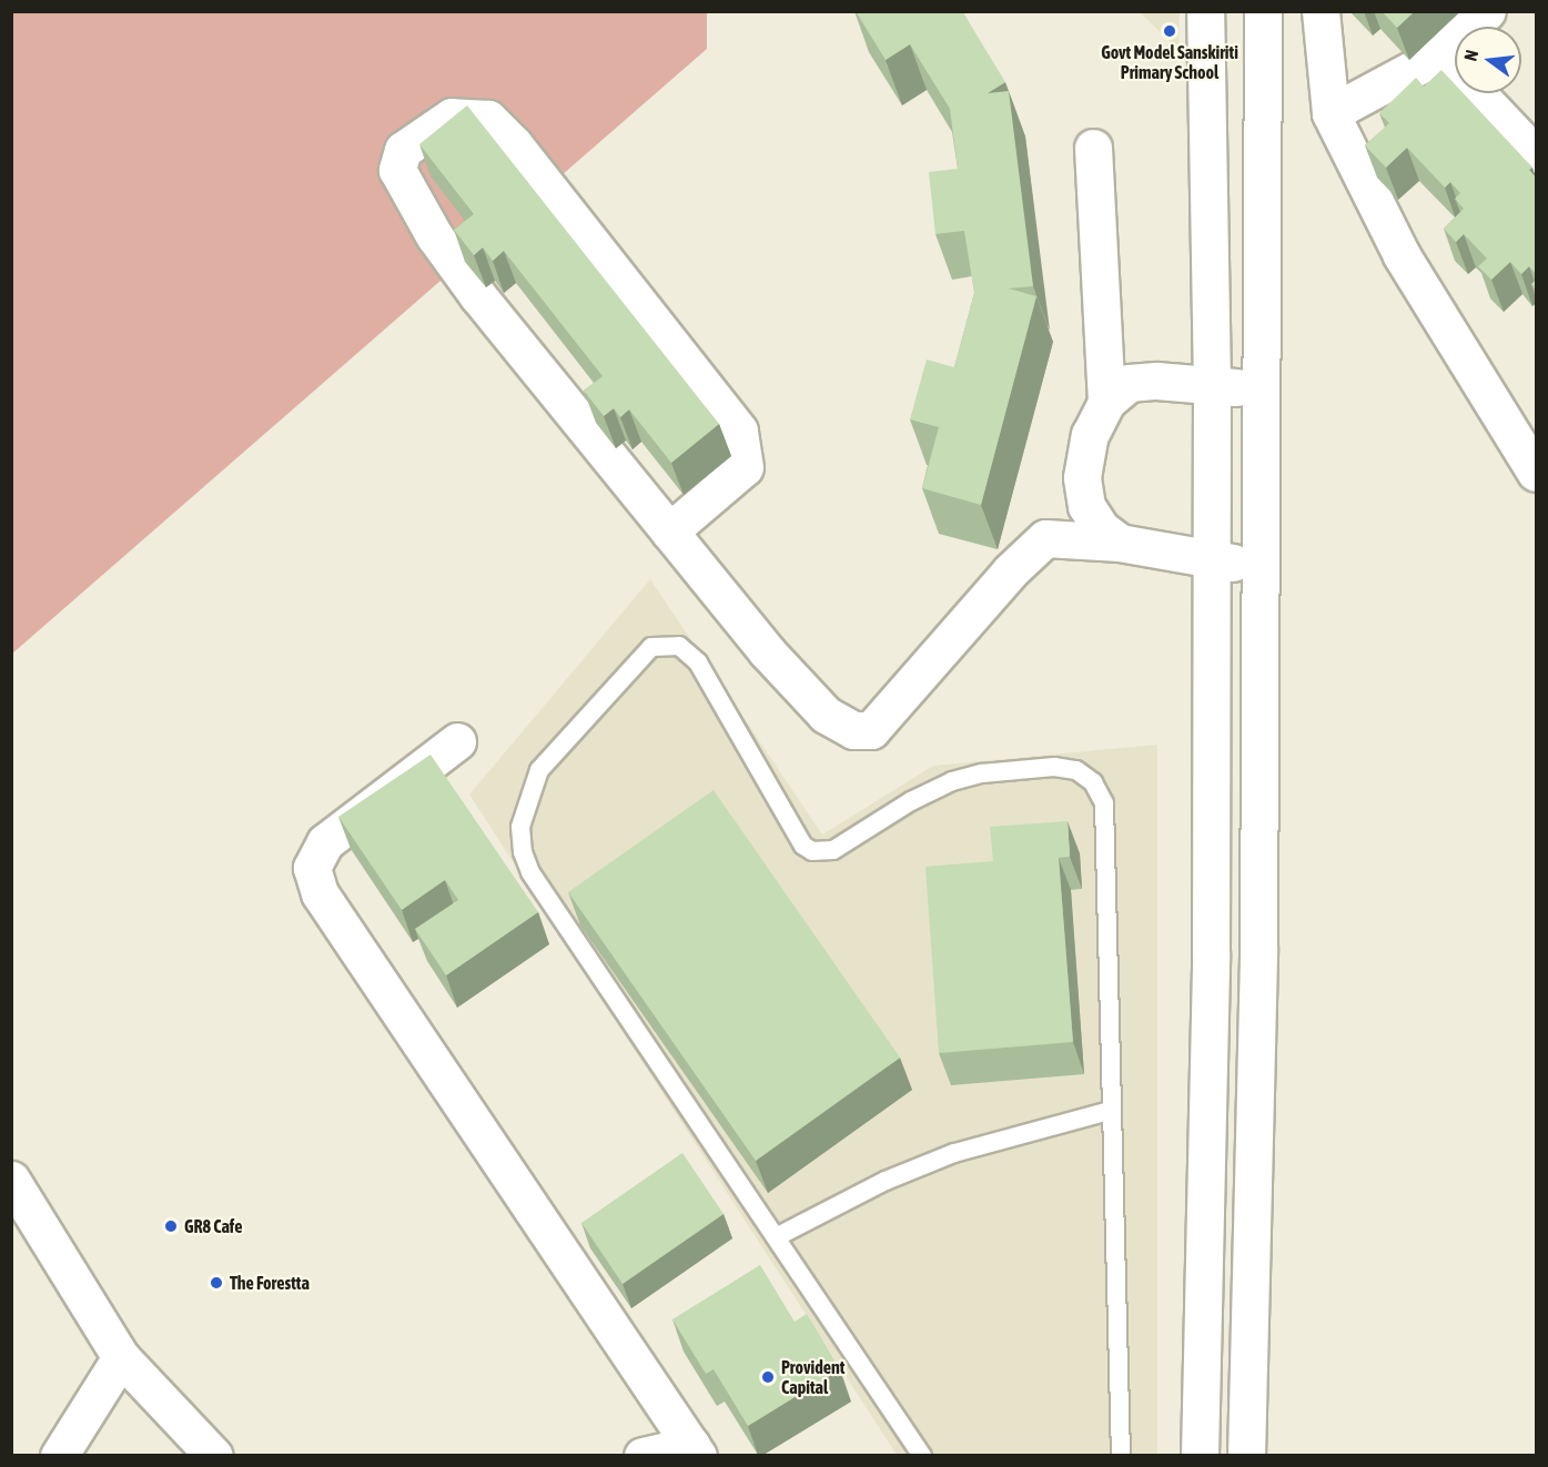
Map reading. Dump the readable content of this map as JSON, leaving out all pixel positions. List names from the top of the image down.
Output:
{
  "places": [
    "Govt Model Sanskiriti Primary School",
    "GR8 Cafe",
    "The Forestta",
    "Provident Capital"
  ],
  "north": "left"
}
